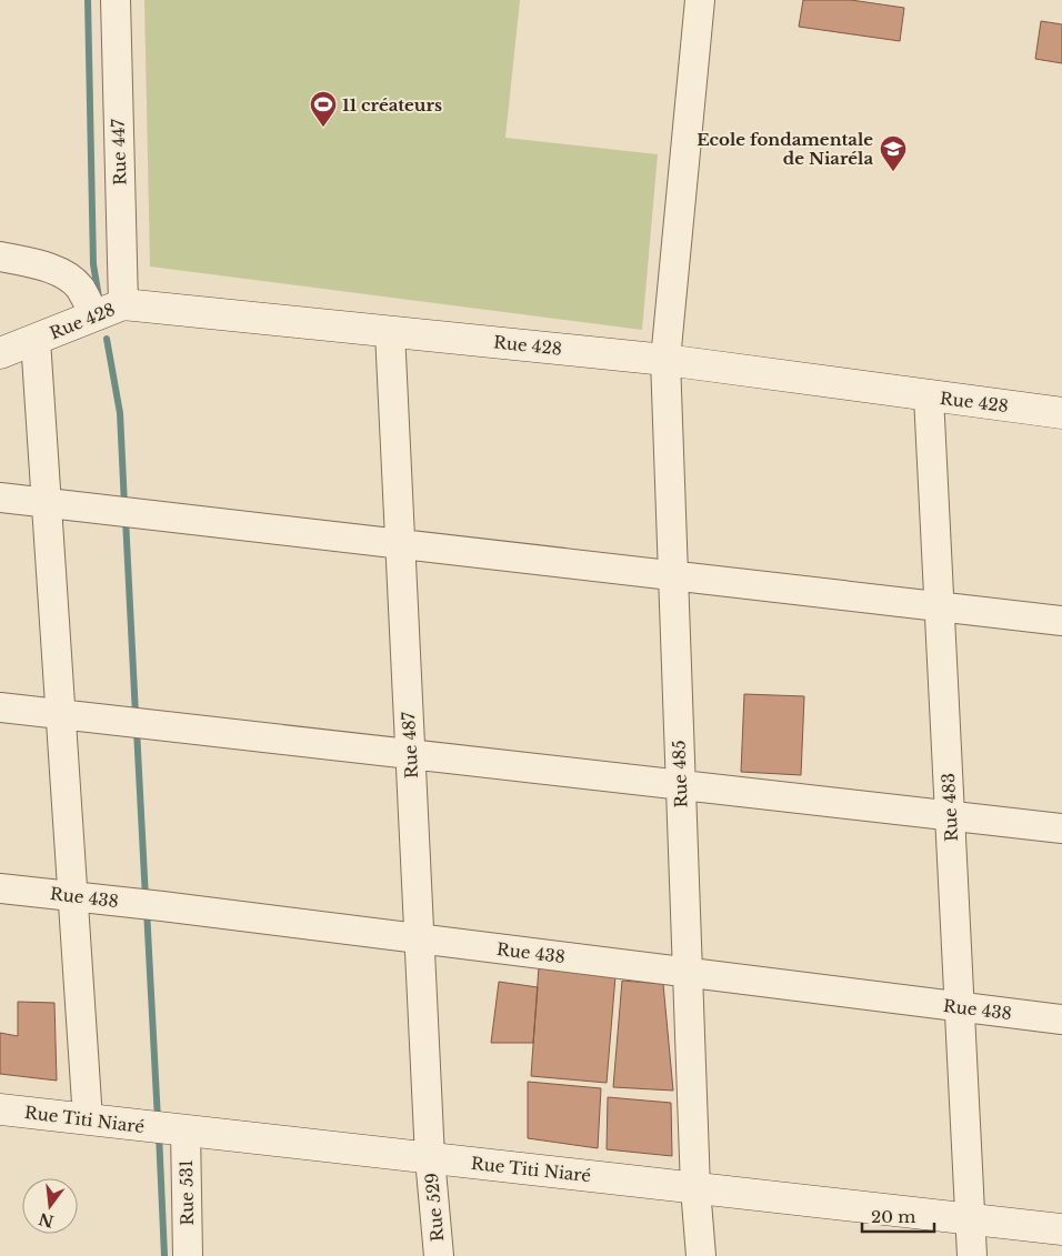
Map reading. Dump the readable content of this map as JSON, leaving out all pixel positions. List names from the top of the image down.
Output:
{
  "streets": {
    "street": [
      "Rue 447",
      "Rue 428",
      "Rue 487",
      "Rue 485",
      "Rue 483",
      "Rue 438",
      "Rue Titi Niaré",
      "Rue 531",
      "Rue 529"
    ]
  },
  "crossings": [
    ["Rue 447", "Rue 428"],
    ["Rue 428", "Rue 487"],
    ["Rue 428", "Rue 485"],
    ["Rue 428", "Rue 483"],
    ["Rue 487", "Rue 438"],
    ["Rue 487", "Rue Titi Niaré"],
    ["Rue 487", "Rue 529"],
    ["Rue 485", "Rue 438"],
    ["Rue 485", "Rue Titi Niaré"],
    ["Rue 483", "Rue 438"],
    ["Rue 483", "Rue Titi Niaré"],
    ["Rue Titi Niaré", "Rue 531"],
    ["Rue Titi Niaré", "Rue 529"]
  ],
  "places": {
    "sports": ["11 créateurs"],
    "school or university": ["Ecole fondamentale de Niaréla"]
  },
  "scale_bar": "20 m",
  "north": "bottom"
}
